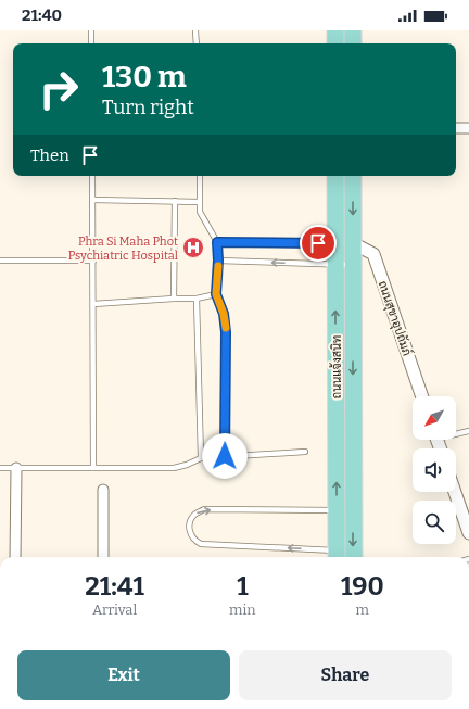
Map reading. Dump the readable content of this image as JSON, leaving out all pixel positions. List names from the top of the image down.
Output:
{
  "streets": {
    "main road": ["ถนนแจ้งสนิท"],
    "street": ["ถนนสุขาอุปถัมภ์"]
  },
  "crossings": [
    ["ถนนสุขาอุปถัมภ์", "ถนนแจ้งสนิท"]
  ],
  "places": {
    "hospital": ["Phra Si Maha Phot Psychiatric Hospital"]
  },
  "north": "bottom left",
  "page": {
    "status": "21:40",
    "turn": ["130 m", "Turn right"],
    "then": "Then",
    "eta": [
      "21:41",
      "Arrival",
      "1",
      "min",
      "190",
      "m"
    ],
    "buttons": ["Exit", "Share"]
  }
}
